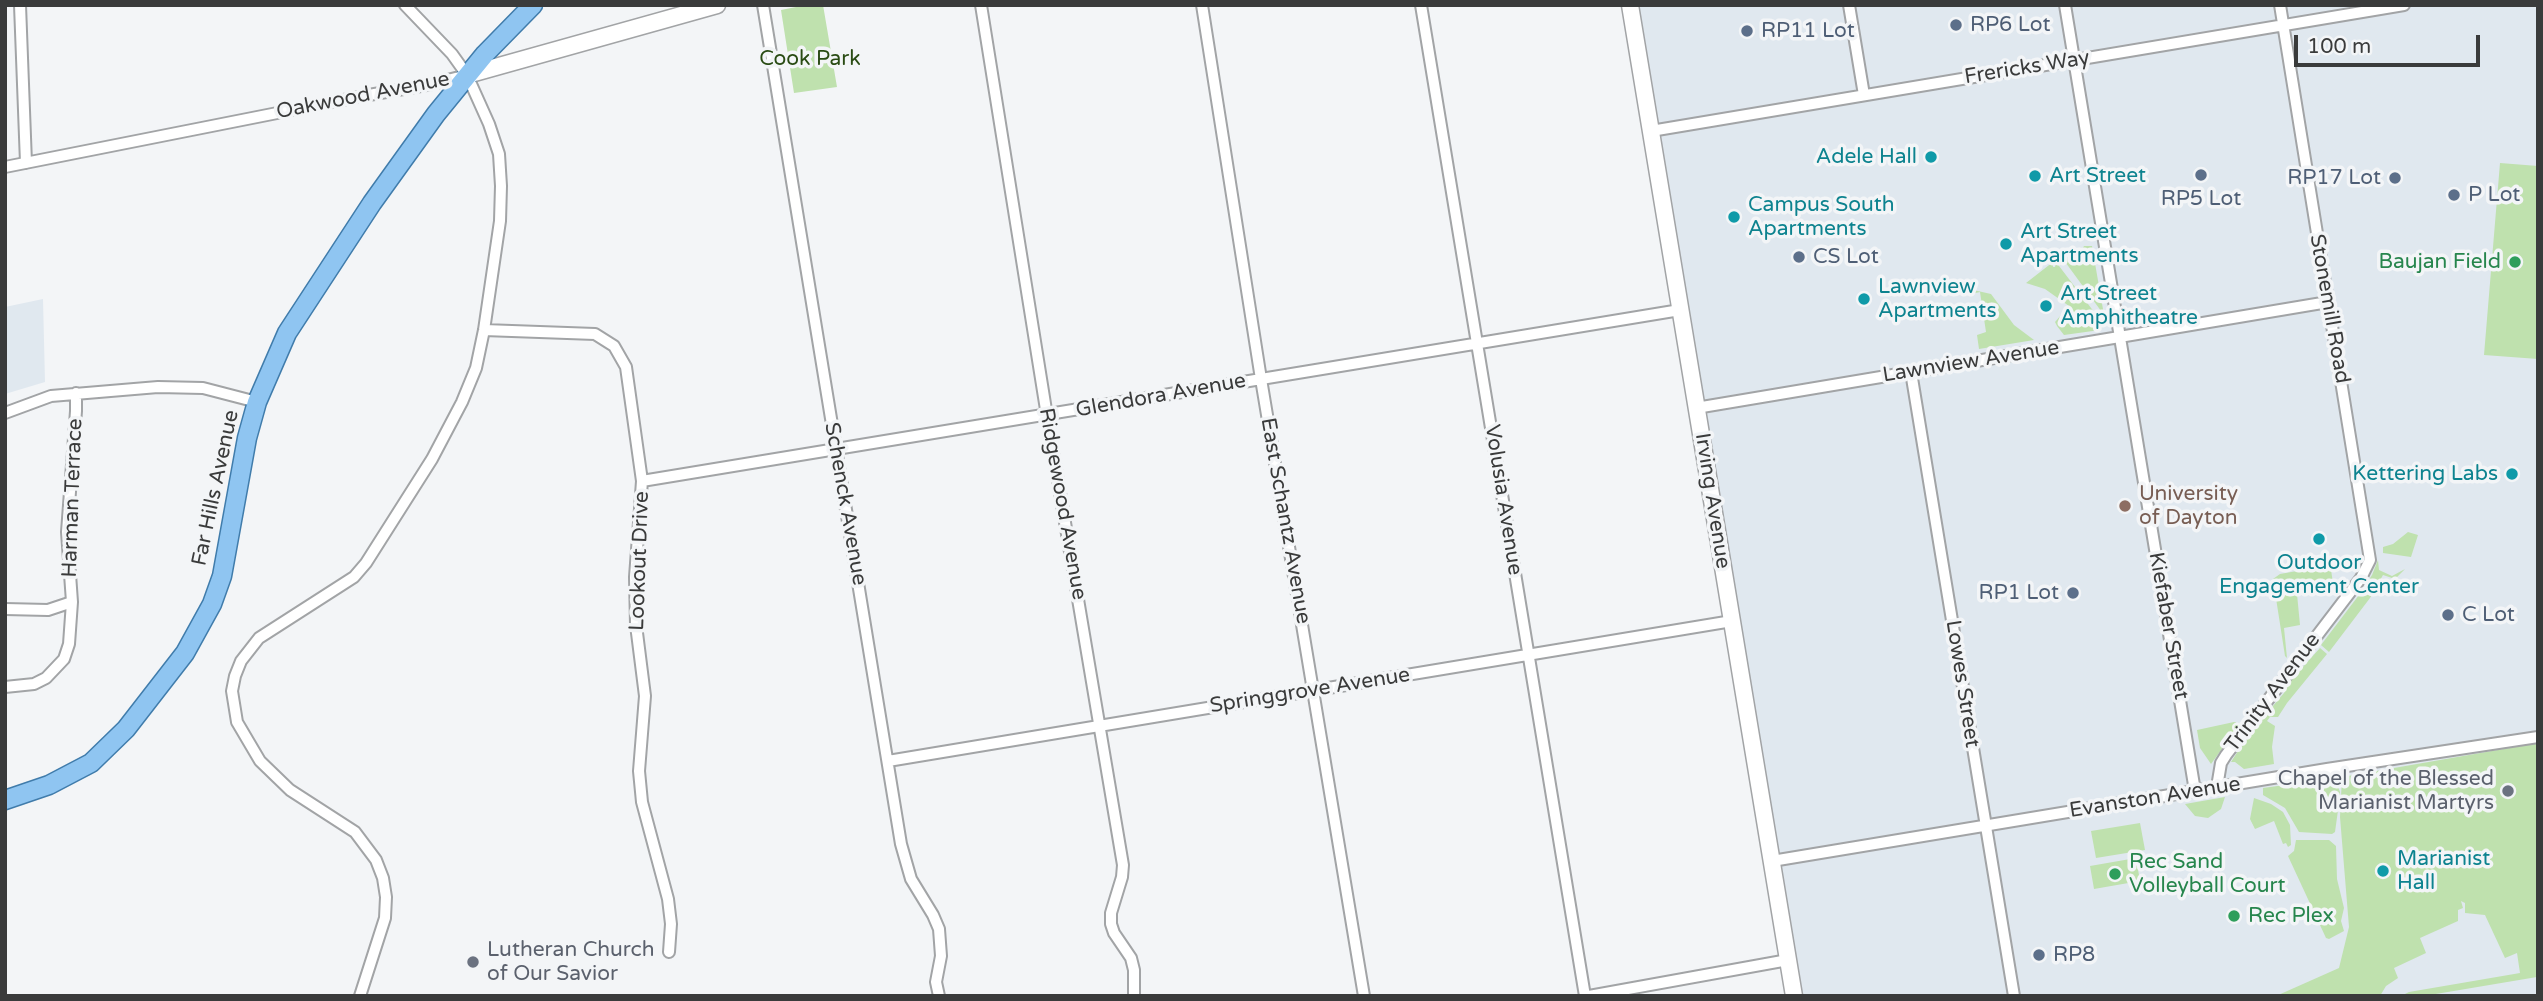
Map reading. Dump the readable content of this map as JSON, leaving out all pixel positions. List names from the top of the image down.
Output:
{
  "streets": {
    "main road": ["Far Hills Avenue"],
    "street": [
      "Frericks Way",
      "Oakwood Avenue",
      "Stonemill Road",
      "Lawnview Avenue",
      "Glendora Avenue",
      "Harman Terrace",
      "Volusia Avenue",
      "Irving Avenue",
      "Schenck Avenue",
      "Ridgewood Avenue",
      "East Schantz Avenue",
      "Lookout Drive",
      "Kiefaber Street",
      "Lowes Street",
      "Springgrove Avenue",
      "Trinity Avenue",
      "Evanston Avenue"
    ]
  },
  "crossings": [
    ["Frericks Way", "Stonemill Road"],
    ["Frericks Way", "Irving Avenue"],
    ["Frericks Way", "Kiefaber Street"],
    ["Oakwood Avenue", "Far Hills Avenue"],
    ["Stonemill Road", "Lawnview Avenue"],
    ["Stonemill Road", "Trinity Avenue"],
    ["Lawnview Avenue", "Irving Avenue"],
    ["Lawnview Avenue", "Kiefaber Street"],
    ["Lawnview Avenue", "Lowes Street"],
    ["Glendora Avenue", "Volusia Avenue"],
    ["Glendora Avenue", "Irving Avenue"],
    ["Glendora Avenue", "Schenck Avenue"],
    ["Glendora Avenue", "Ridgewood Avenue"],
    ["Glendora Avenue", "East Schantz Avenue"],
    ["Glendora Avenue", "Lookout Drive"],
    ["Volusia Avenue", "Springgrove Avenue"],
    ["Irving Avenue", "Springgrove Avenue"],
    ["Irving Avenue", "Evanston Avenue"],
    ["Schenck Avenue", "Springgrove Avenue"],
    ["Ridgewood Avenue", "Springgrove Avenue"],
    ["East Schantz Avenue", "Springgrove Avenue"],
    ["Kiefaber Street", "Evanston Avenue"],
    ["Lowes Street", "Evanston Avenue"],
    ["Trinity Avenue", "Evanston Avenue"]
  ],
  "parks": ["Cook Park"],
  "places": [
    "RP6 Lot",
    "RP11 Lot",
    "Adele Hall",
    "RP5 Lot",
    "Art Street",
    "RP17 Lot",
    "P Lot",
    "Campus South Apartments",
    "Art Street Apartments",
    "CS Lot",
    "Baujan Field",
    "Lawnview Apartments",
    "Art Street Amphitheatre",
    "Kettering Labs",
    "University of Dayton",
    "Outdoor Engagement Center",
    "RP1 Lot",
    "C Lot",
    "Chapel of the Blessed Marianist Martyrs",
    "Marianist Hall",
    "Rec Sand Volleyball Court",
    "Rec Plex",
    "RP8",
    "Lutheran Church of Our Savior"
  ],
  "scale_bar": "100 m"
}
